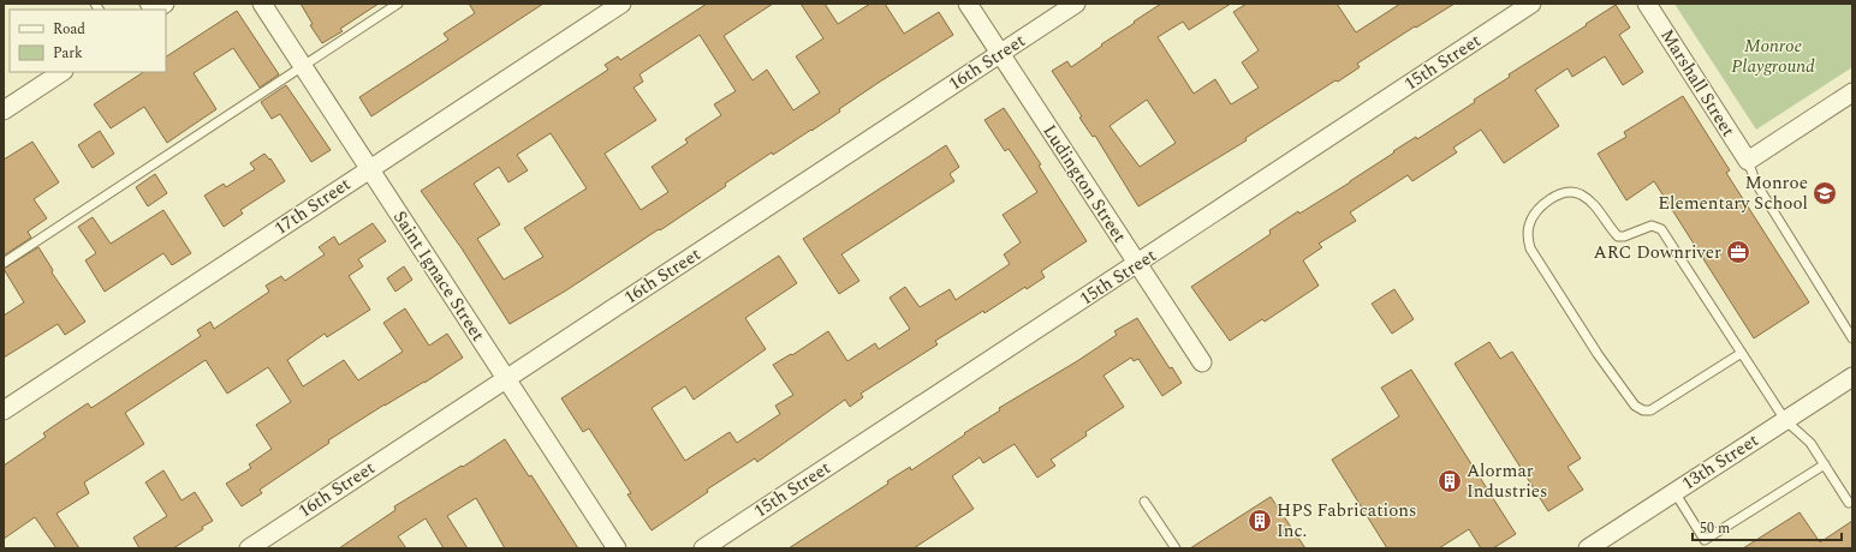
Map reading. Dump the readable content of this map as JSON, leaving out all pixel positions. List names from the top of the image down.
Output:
{
  "streets": {
    "street": [
      "16th Street",
      "15th Street",
      "Marshall Street",
      "Ludington Street",
      "17th Street",
      "Saint Ignace Street",
      "13th Street"
    ]
  },
  "crossings": [
    ["16th Street", "Ludington Street"],
    ["16th Street", "Saint Ignace Street"],
    ["15th Street", "Ludington Street"],
    ["17th Street", "Saint Ignace Street"]
  ],
  "parks": ["Monroe Playground"],
  "places": {
    "school or university": ["Monroe Elementary School"],
    "office": ["ARC Downriver"],
    "building": ["Alormar Industries", "HPS Fabrications Inc."]
  },
  "legend": ["Road", "Park"],
  "scale_bar": "50 m"
}
